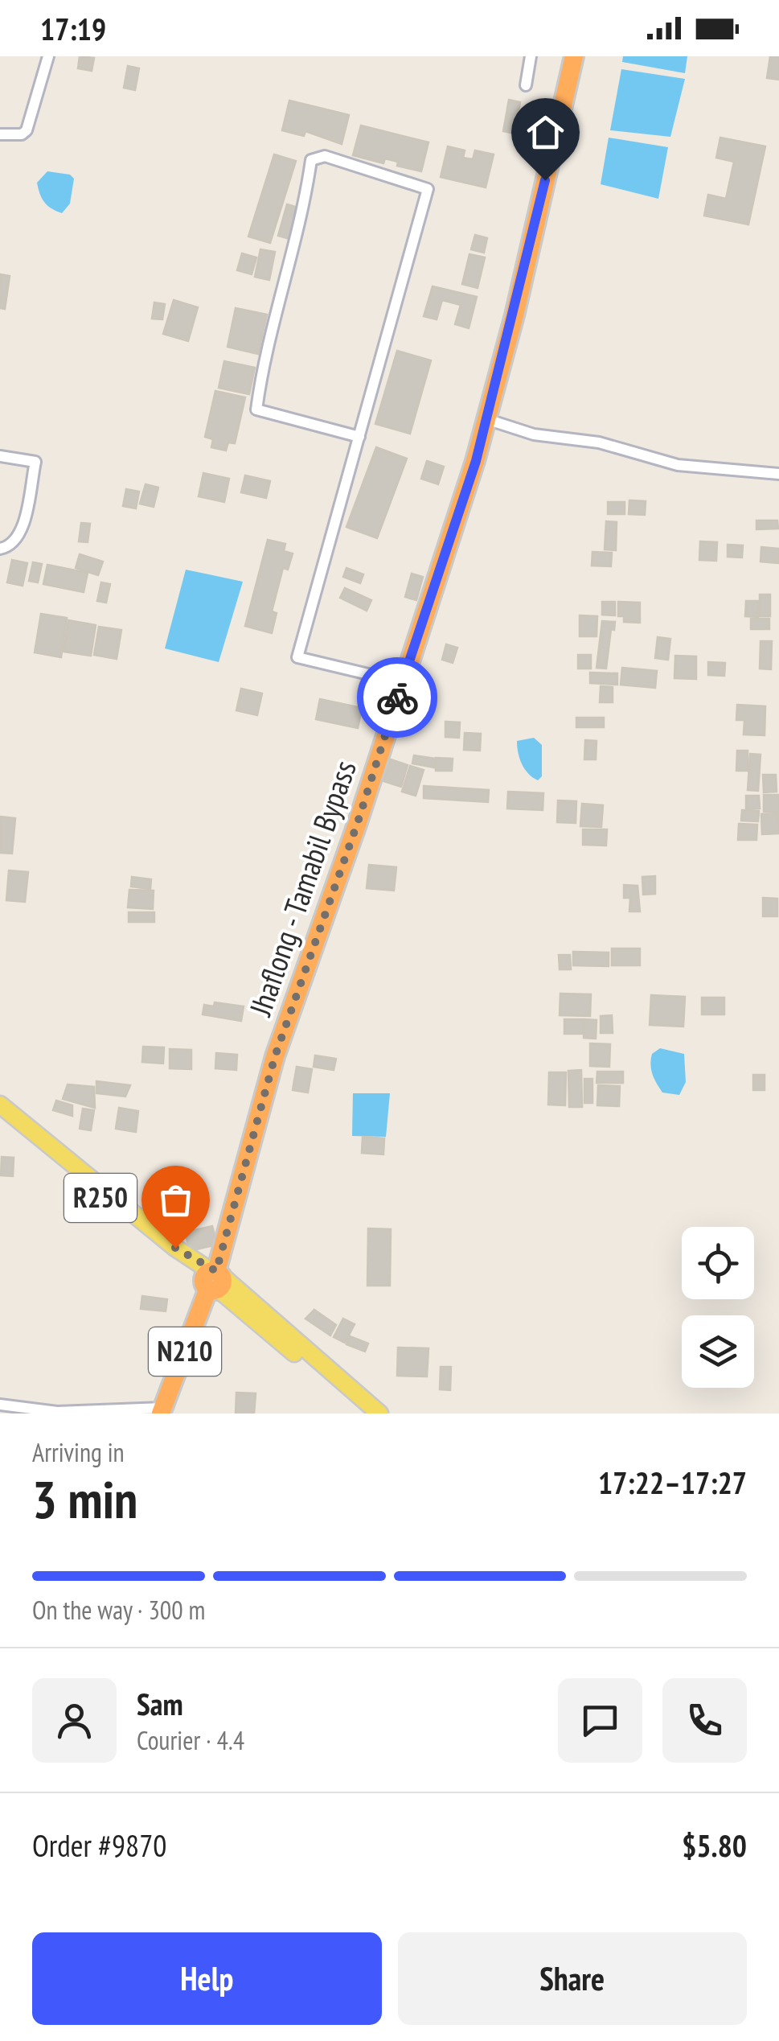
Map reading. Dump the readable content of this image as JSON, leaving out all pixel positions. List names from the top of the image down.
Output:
{
  "streets": {
    "highway": ["Jhaflong - Tamabil Bypass", "N210"],
    "main road": ["R250"]
  },
  "crossings": [
    ["Jhaflong - Tamabil Bypass", "R250"]
  ],
  "page": {
    "status": "17:19",
    "heading": ["3 min", "Arriving in", "17:22–17:27"],
    "panel": [
      "Sam",
      "Courier · 4.4",
      "Order #9870",
      "$5.80"
    ],
    "bar": "On the way · 300 m",
    "buttons": ["Help", "Share"]
  }
}
